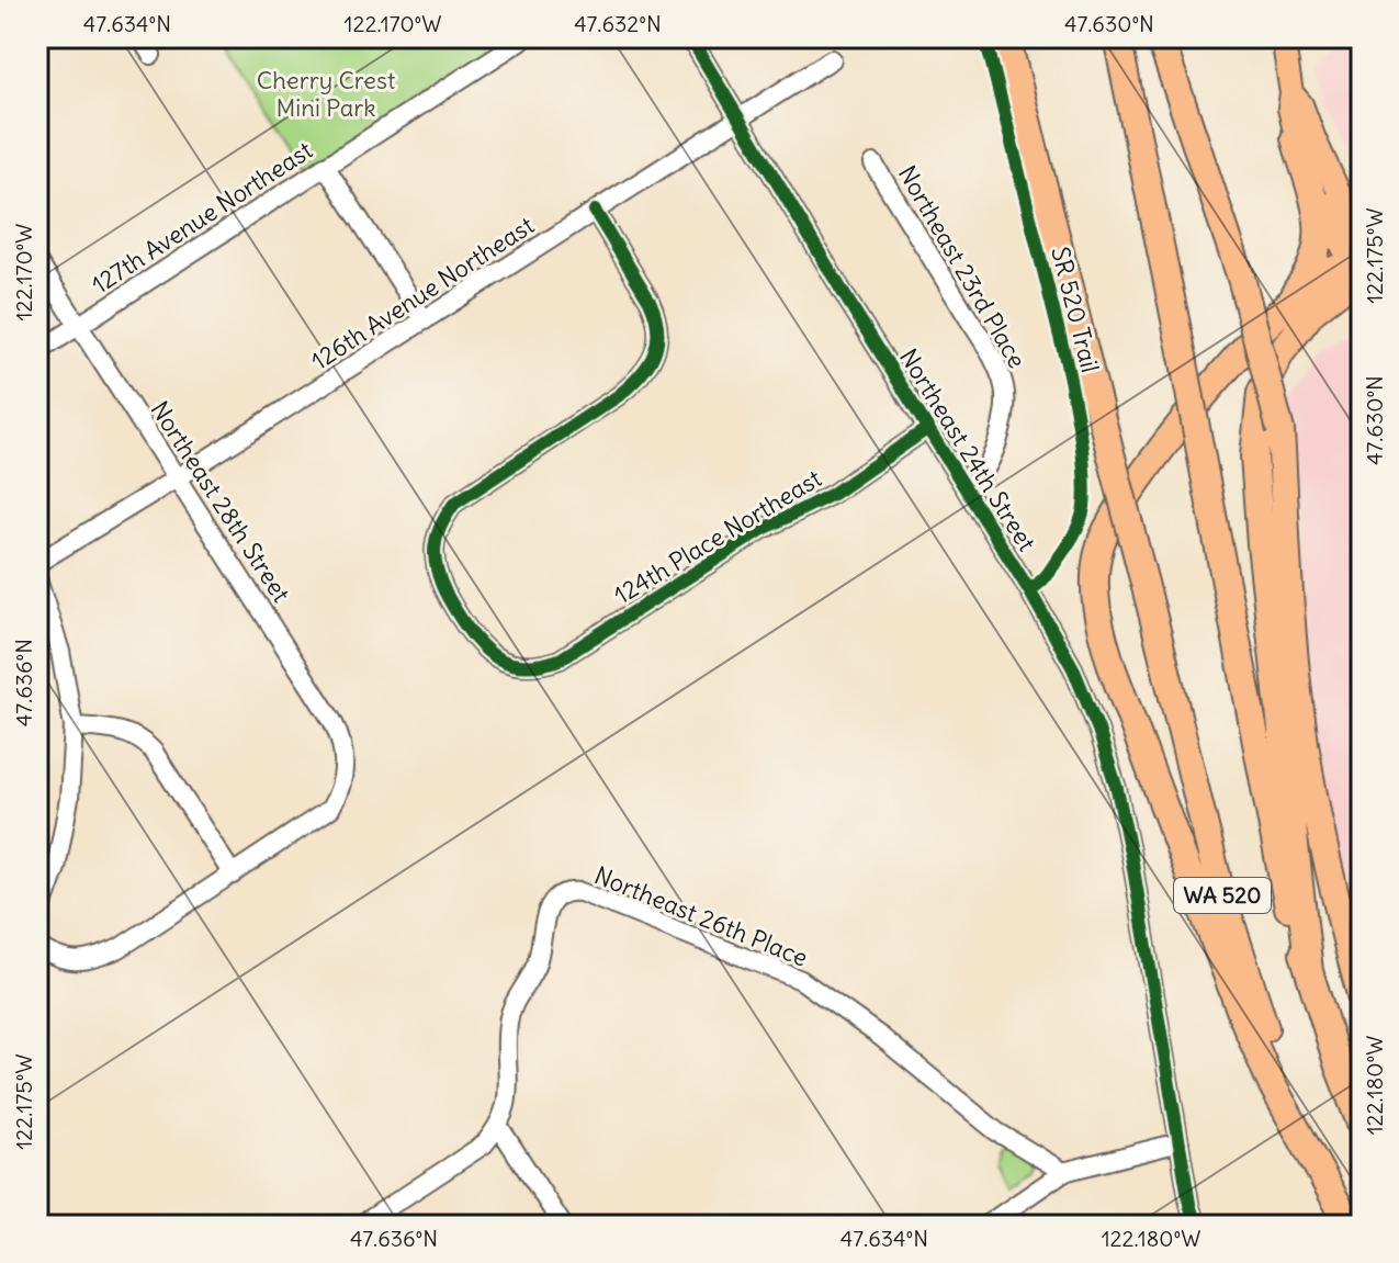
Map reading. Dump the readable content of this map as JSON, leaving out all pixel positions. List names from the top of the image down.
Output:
{
  "streets": {
    "highway": ["WA 520"],
    "street": [
      "127th Avenue Northeast",
      "Northeast 23rd Place",
      "126th Avenue Northeast",
      "Northeast 24th Street",
      "Northeast 28th Street",
      "124th Place Northeast",
      "Northeast 26th Place"
    ],
    "cycle path": ["SR 520 Trail"]
  },
  "crossings": [
    ["127th Avenue Northeast", "Northeast 28th Street"],
    ["Northeast 23rd Place", "Northeast 24th Street"],
    ["126th Avenue Northeast", "Northeast 24th Street"],
    ["126th Avenue Northeast", "Northeast 28th Street"],
    ["126th Avenue Northeast", "124th Place Northeast"],
    ["Northeast 24th Street", "124th Place Northeast"]
  ],
  "parks": ["Cherry Crest Mini Park"],
  "coordinates": [
    "47.634°N",
    "122.170°W",
    "47.632°N",
    "47.630°N",
    "122.175°W",
    "47.636°N",
    "122.180°W"
  ]
}
